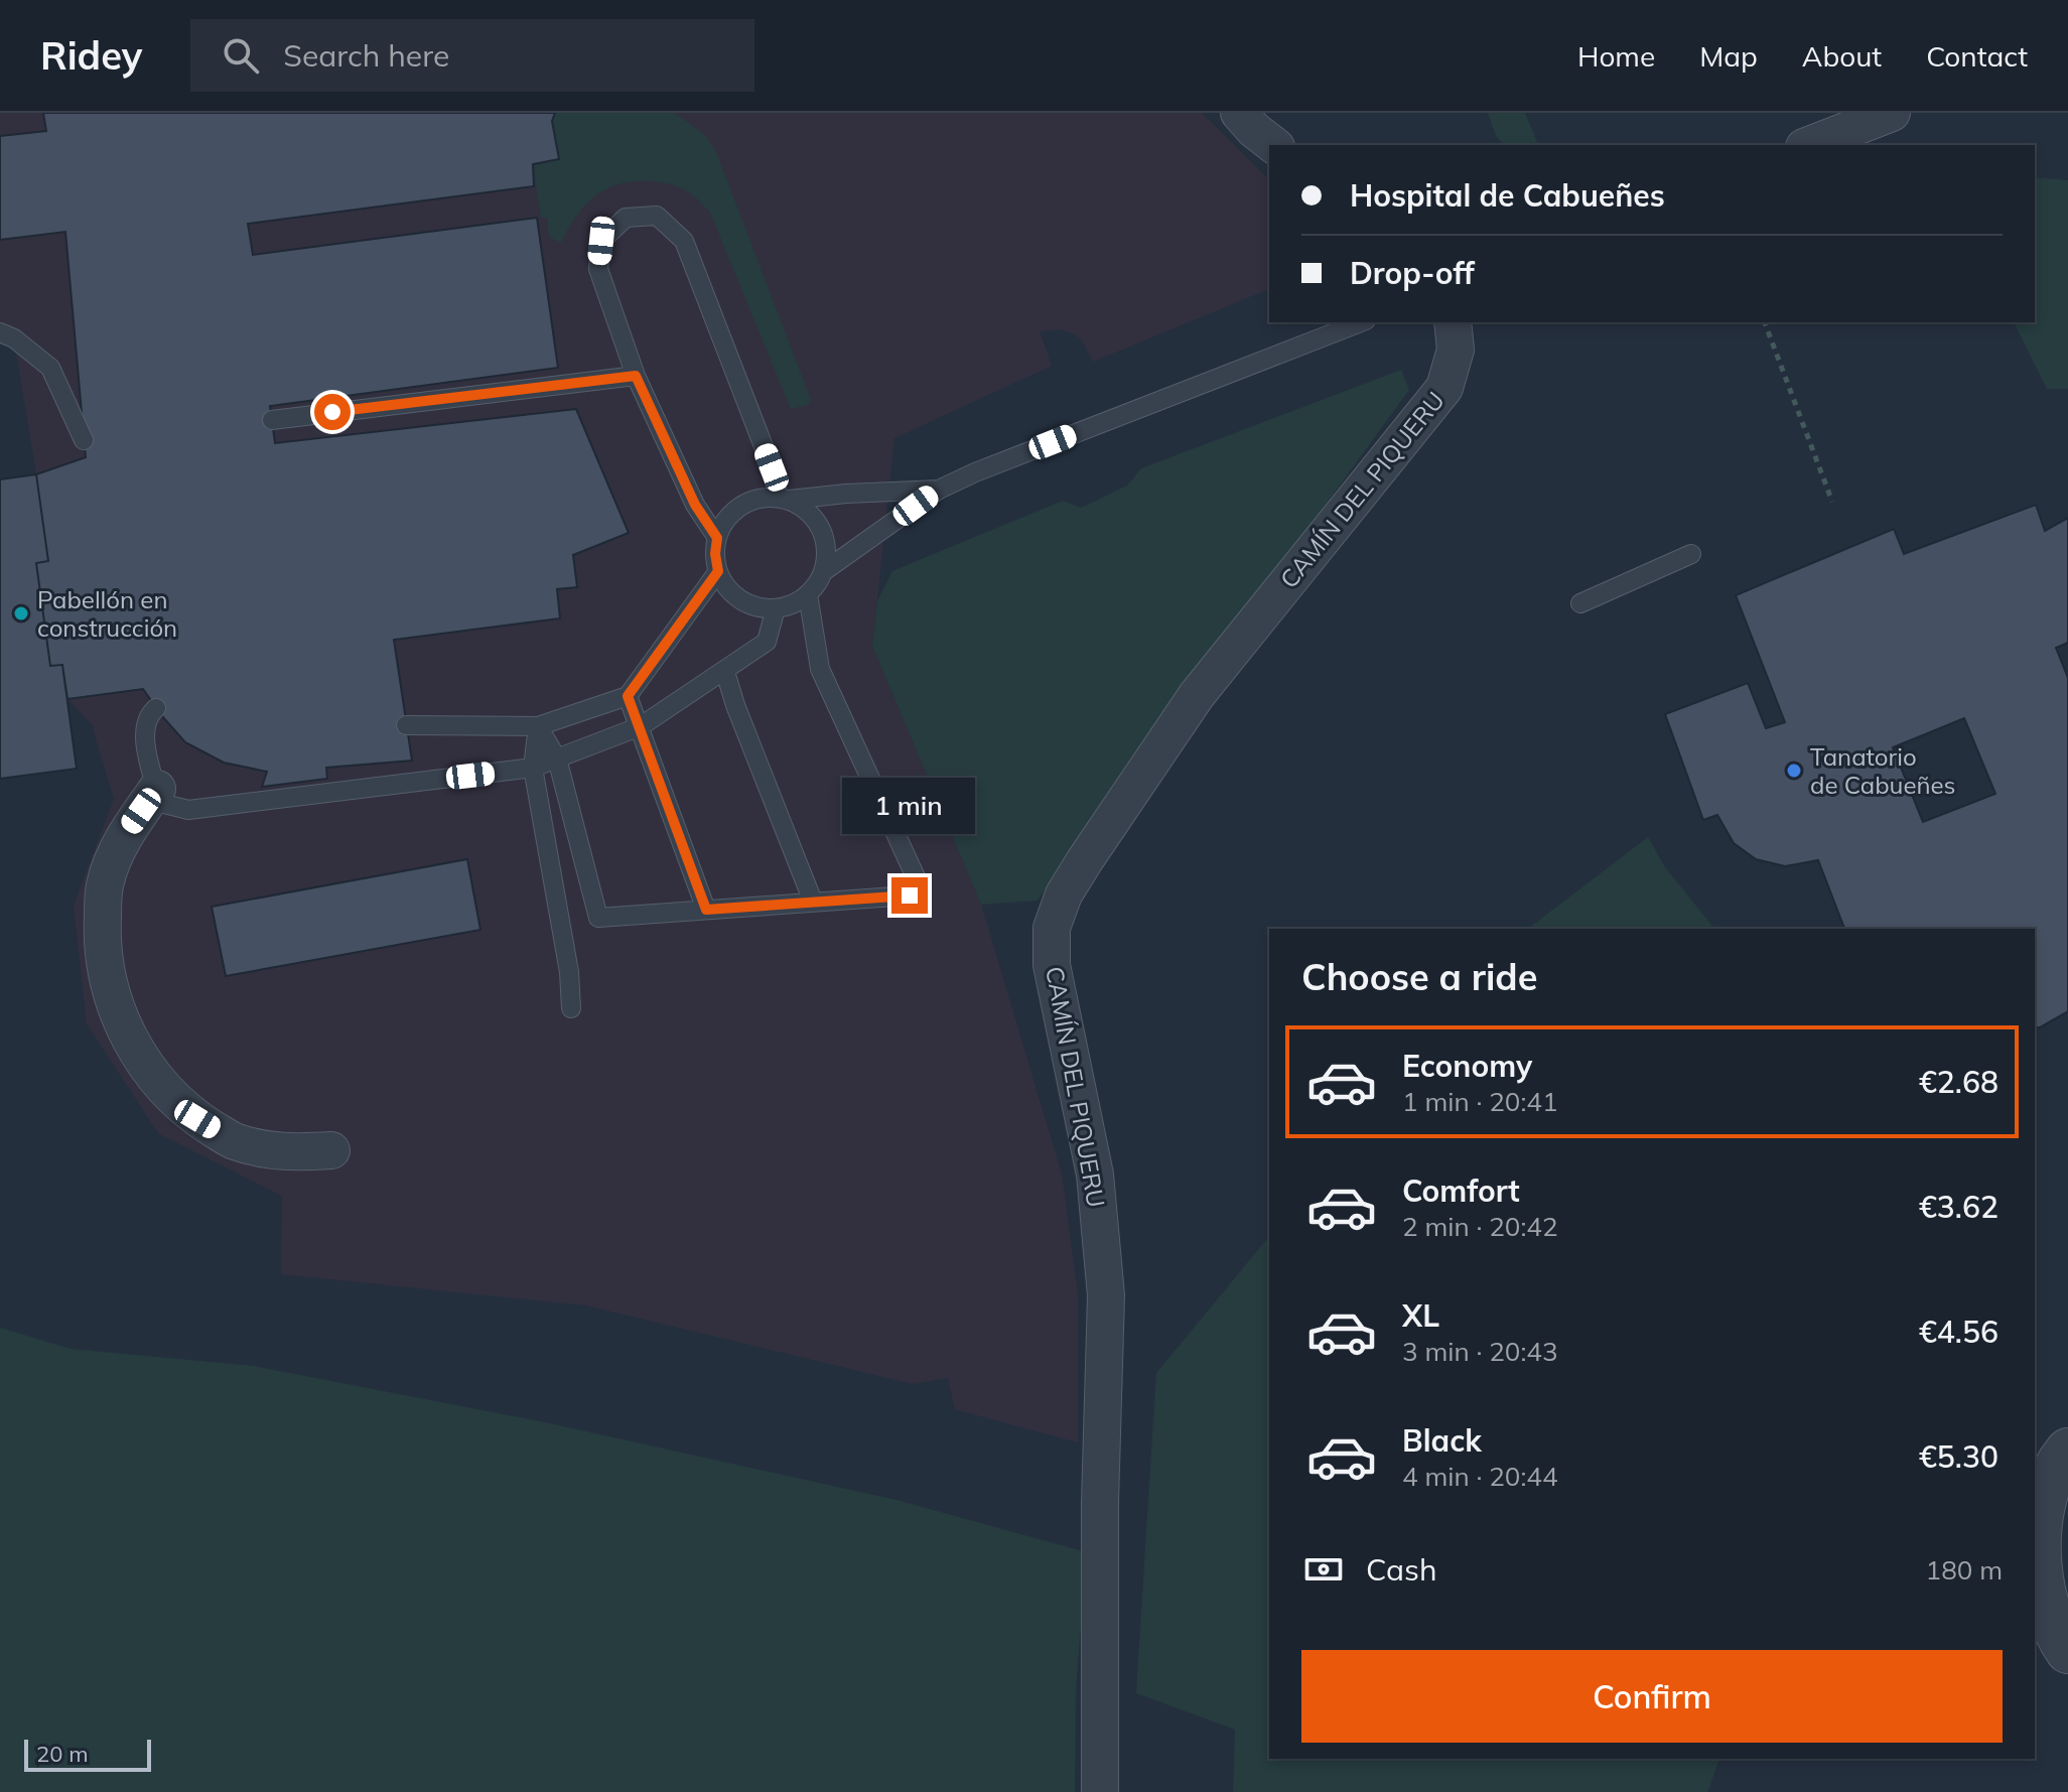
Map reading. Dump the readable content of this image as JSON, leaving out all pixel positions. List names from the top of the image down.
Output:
{
  "streets": {
    "street": ["CAMÍN DEL PIQUERU"]
  },
  "places": ["Pabellón en construcción", "Tanatorio de Cabueñes"],
  "scale_bar": "20 m",
  "page": {
    "header": "Ridey",
    "search": "Search here",
    "nav": [
      "Home",
      "Map",
      "About",
      "Contact"
    ],
    "banner": ["Hospital de Cabueñes", "Drop-off"],
    "bubble": "1 min",
    "heading": "Choose a ride",
    "list": [
      {
        "name": "Economy",
        "note": "1 min · 20:41",
        "value": "€2.68"
      },
      {
        "name": "Comfort",
        "note": "2 min · 20:42",
        "value": "€3.62"
      },
      {
        "name": "XL",
        "note": "3 min · 20:43",
        "value": "€4.56"
      },
      {
        "name": "Black",
        "note": "4 min · 20:44",
        "value": "€5.30"
      }
    ],
    "pay": ["Cash", "180 m"],
    "buttons": "Confirm",
    "scale": "20 m"
  }
}
